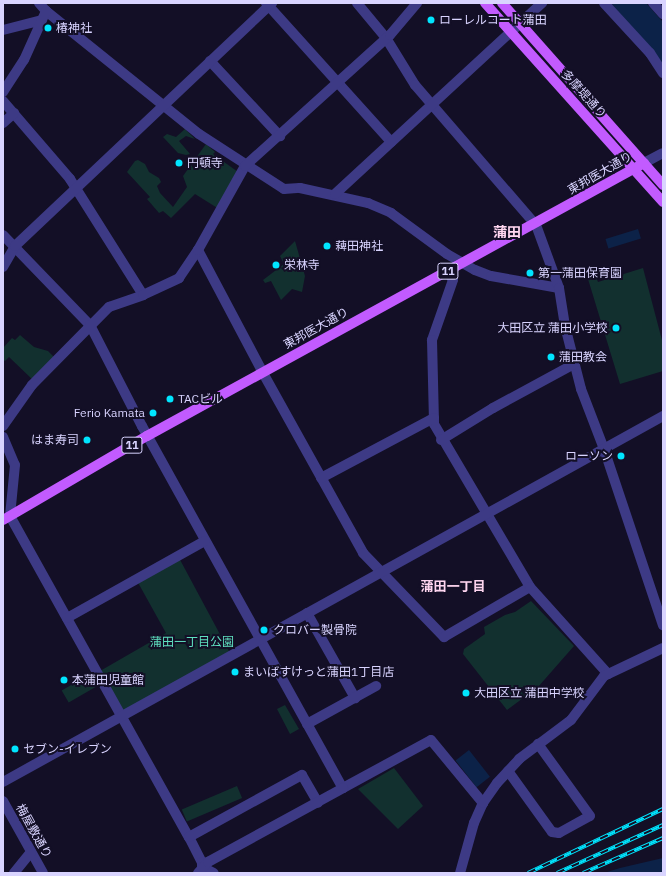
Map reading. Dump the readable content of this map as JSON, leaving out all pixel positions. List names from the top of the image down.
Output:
{
  "streets": {
    "main road": ["多摩堤通り", "東邦医大通り", "11"],
    "street": ["梅屋敷通り"]
  },
  "crossings": [
    ["多摩堤通り", "東邦医大通り"]
  ],
  "districts": ["蒲田", "蒲田一丁目"],
  "parks": ["蒲田一丁目公園"],
  "places": [
    "ローレルコート蒲田",
    "椿神社",
    "円頓寺",
    "薭田神社",
    "栄林寺",
    "第一蒲田保育園",
    "大田区立 蒲田小学校",
    "蒲田教会",
    "TACビル",
    "Ferio Kamata",
    "はま寿司",
    "ローソン",
    "クロバー製骨院",
    "まいばすけっと蒲田1丁目店",
    "本蒲田児童館",
    "大田区立 蒲田中学校",
    "セブン-イレブン"
  ]
}
